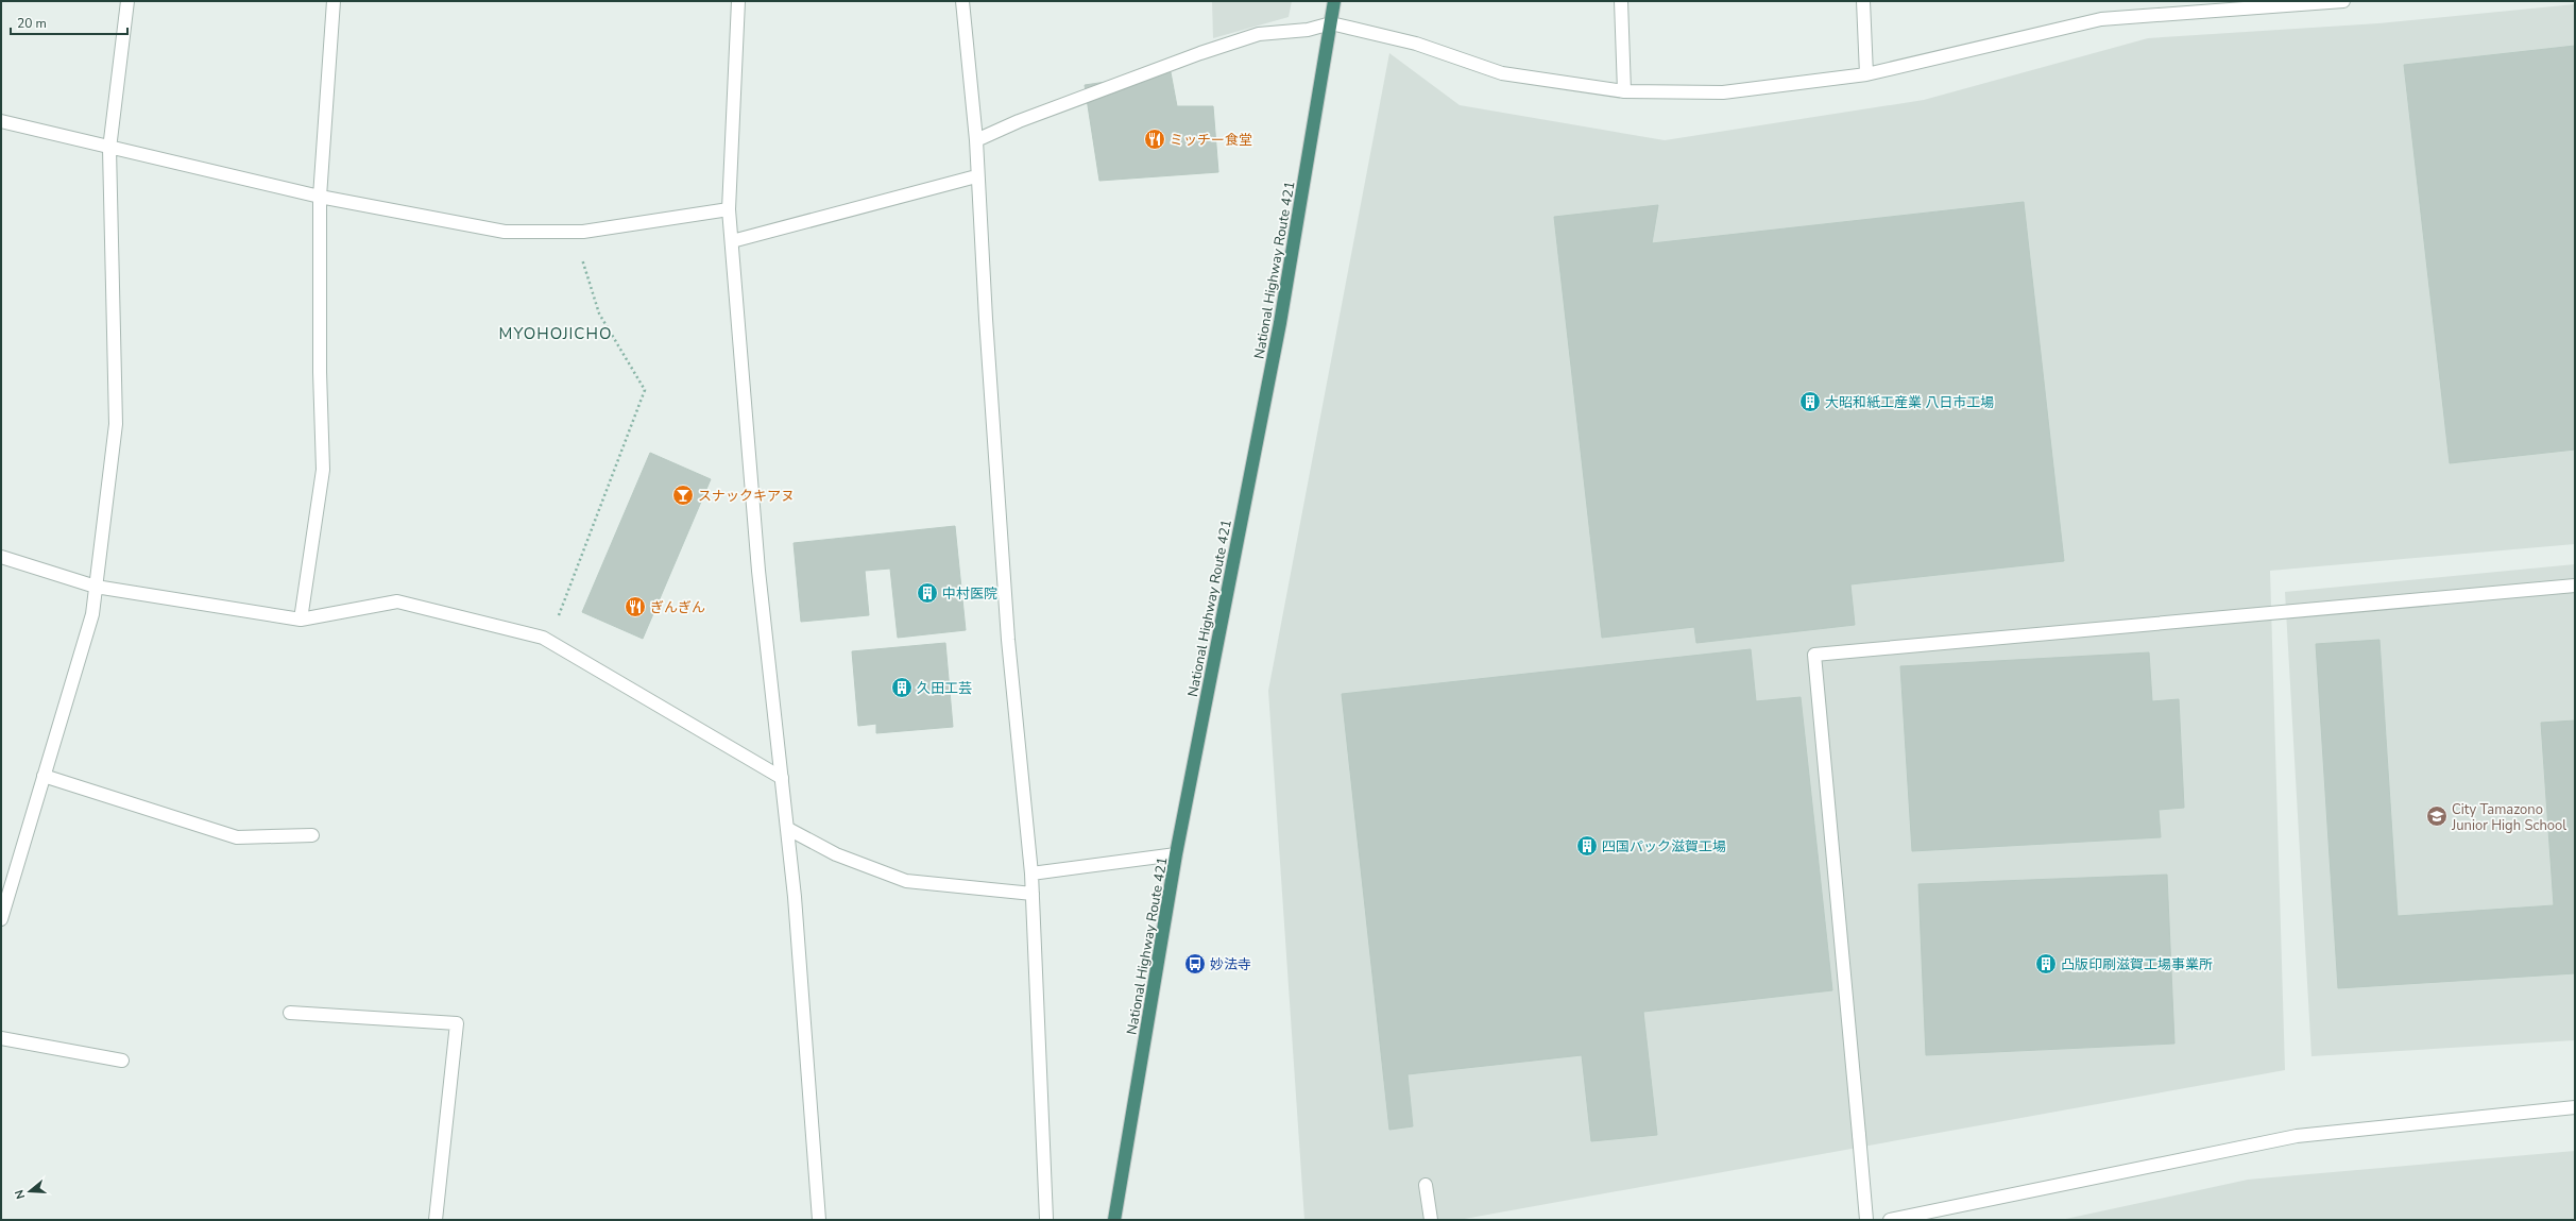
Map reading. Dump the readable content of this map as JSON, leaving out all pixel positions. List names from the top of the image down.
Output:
{
  "streets": {
    "highway": ["National Highway Route 421"]
  },
  "districts": ["MYOHOJICHO"],
  "places": {
    "restaurant": ["ミッチー食堂", "ぎんぎん"],
    "building": [
      "大昭和紙工産業 八日市工場",
      "中村医院",
      "久田工芸",
      "四国パック滋賀工場",
      "凸版印刷滋賀工場事業所"
    ],
    "bar": ["スナックキアヌ"],
    "school or university": ["City Tamazono Junior High School"],
    "bus stop": ["妙法寺"]
  },
  "scale_bar": "20 m",
  "north": "left"
}
